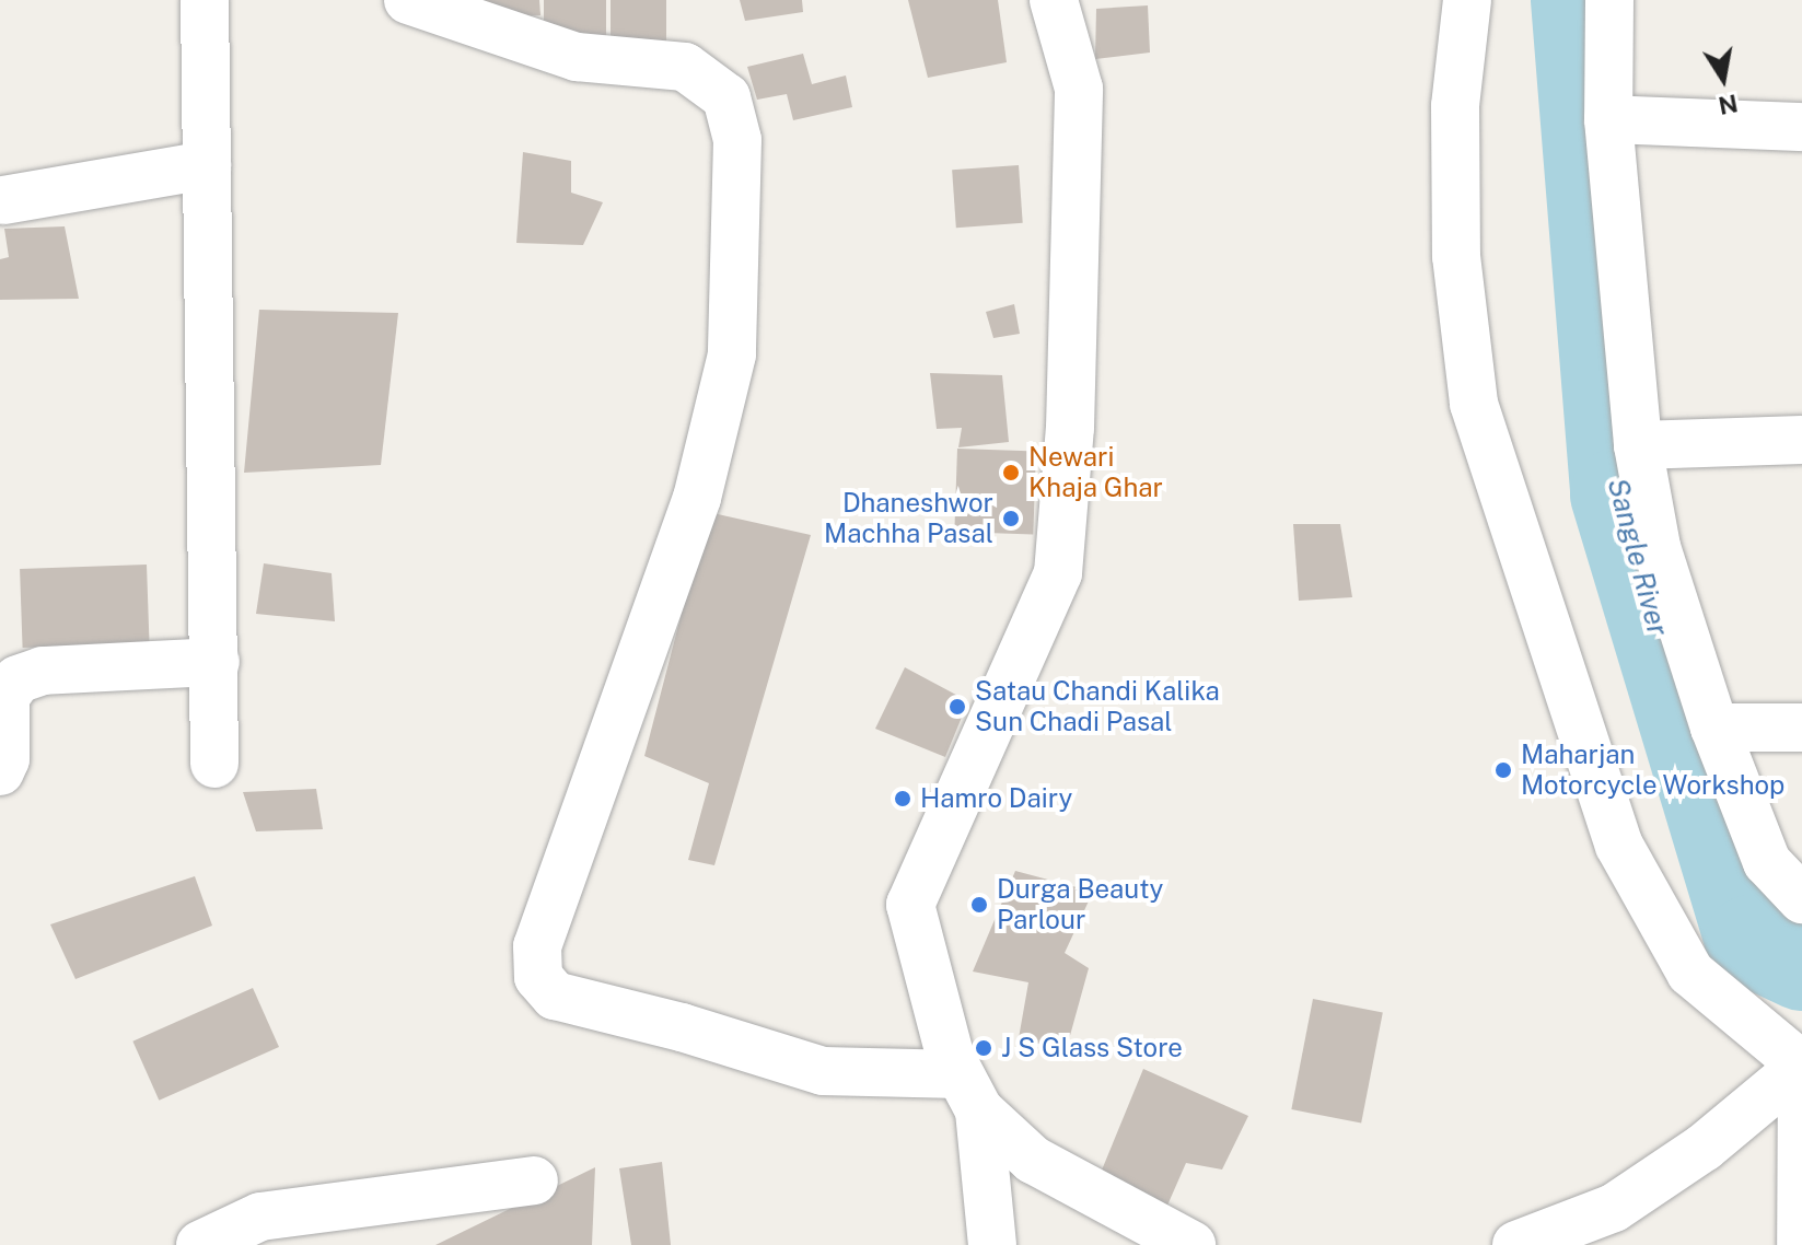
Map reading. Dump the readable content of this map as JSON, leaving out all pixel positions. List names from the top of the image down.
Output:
{
  "water": ["Sangle River"],
  "places": [
    "Newari Khaja Ghar",
    "Dhaneshwor Machha Pasal",
    "Satau Chandi Kalika Sun Chadi Pasal",
    "Maharjan Motorcycle Workshop",
    "Hamro Dairy",
    "Durga Beauty Parlour",
    "J S Glass Store"
  ],
  "north": "bottom"
}
